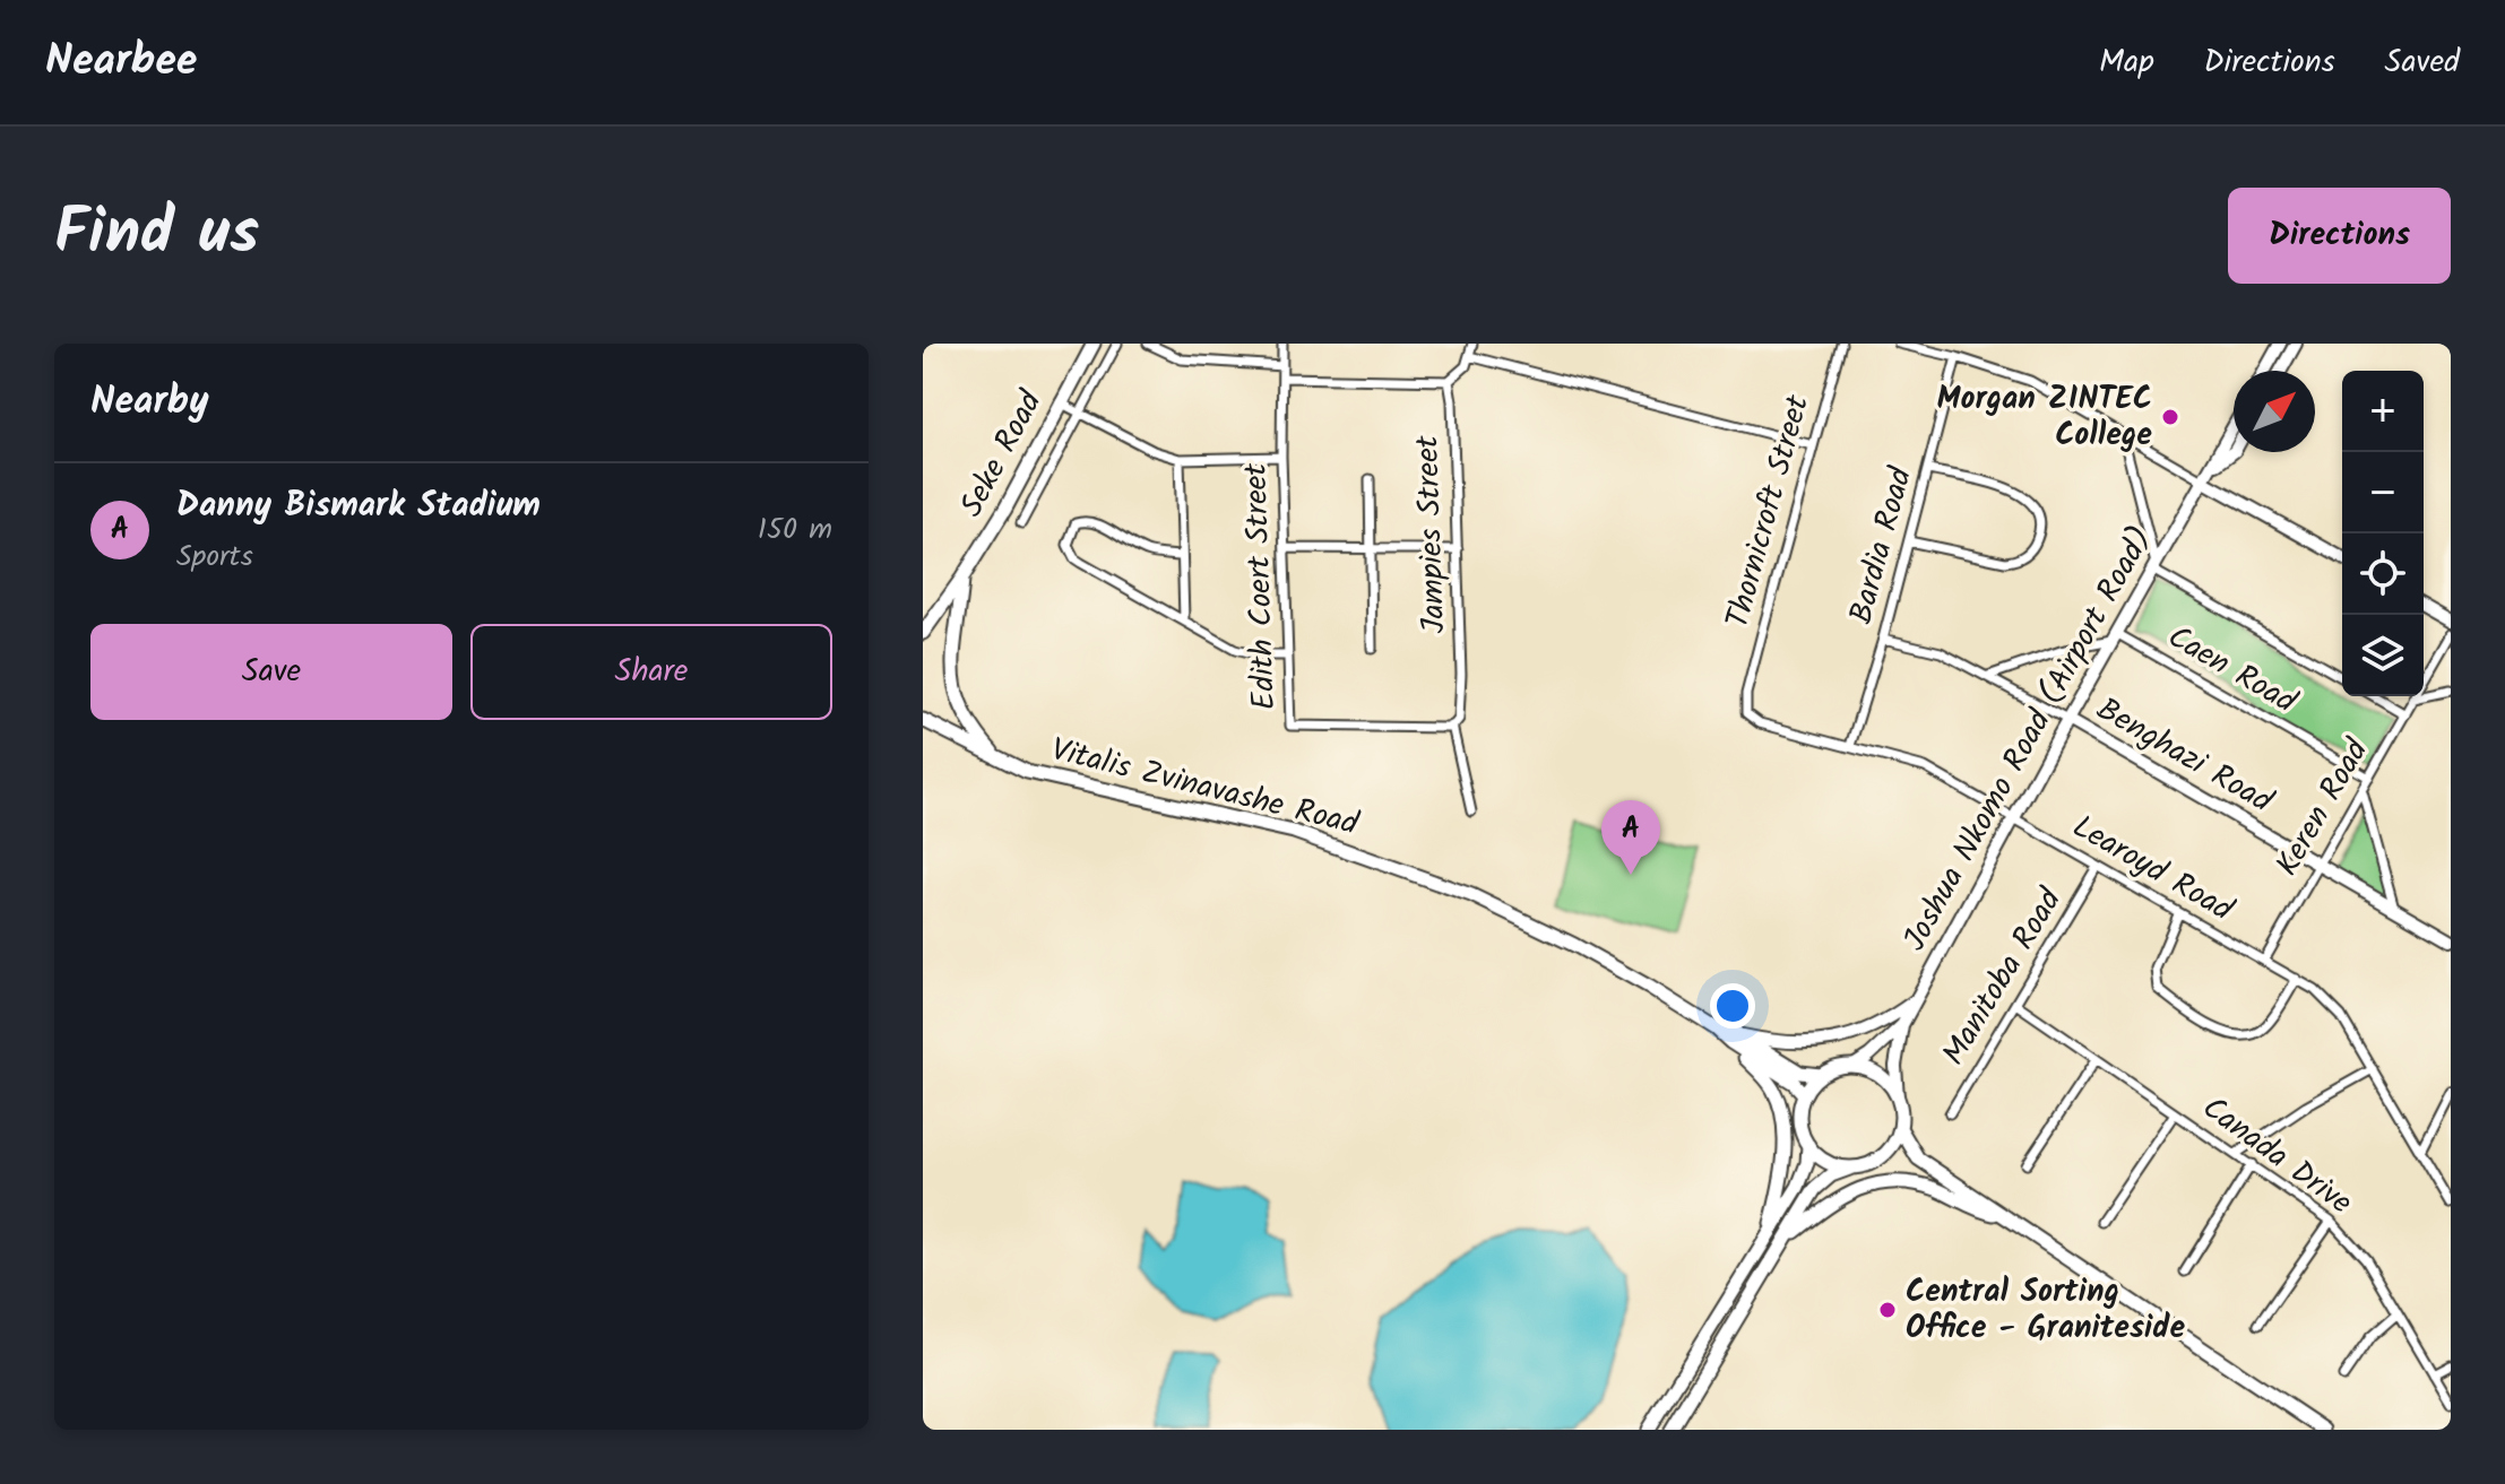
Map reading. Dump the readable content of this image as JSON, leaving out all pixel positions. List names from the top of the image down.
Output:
{
  "streets": {
    "main road": ["Seke Road", "Vitalis Zvinavashe Road"],
    "street": [
      "Thornicroft Street",
      "Jampies Street",
      "Bardia Road",
      "Edith Coert Street",
      "Caen Road",
      "Joshua Nkomo Road (Airport Road)",
      "Benghazi Road",
      "Keren Road",
      "Learoyd Road",
      "Manitoba Road",
      "Canada Drive"
    ]
  },
  "crossings": [
    ["Thornicroft Street", "Learoyd Road"],
    ["Jampies Street", "Edith Coert Street"],
    ["Bardia Road", "Benghazi Road"],
    ["Bardia Road", "Learoyd Road"],
    ["Caen Road", "Joshua Nkomo Road (Airport Road)"],
    ["Caen Road", "Keren Road"],
    ["Joshua Nkomo Road (Airport Road)", "Benghazi Road"],
    ["Joshua Nkomo Road (Airport Road)", "Learoyd Road"],
    ["Benghazi Road", "Keren Road"],
    ["Keren Road", "Learoyd Road"],
    ["Learoyd Road", "Manitoba Road"],
    ["Manitoba Road", "Canada Drive"]
  ],
  "places": ["Morgan ZINTEC College", "Central Sorting Office - Graniteside"],
  "north": "top right",
  "page": {
    "header": "Nearbee",
    "nav": ["Map", "Directions", "Saved"],
    "title": "Find us",
    "buttons": [
      "Directions",
      ["Save", "Share"]
    ],
    "heading": "Nearby",
    "map_buttons": ["+", "−"],
    "list": [
      {
        "mark": "A",
        "name": "Danny Bismark Stadium",
        "note": "Sports",
        "value": "150 m"
      }
    ],
    "pins": "A"
  }
}
